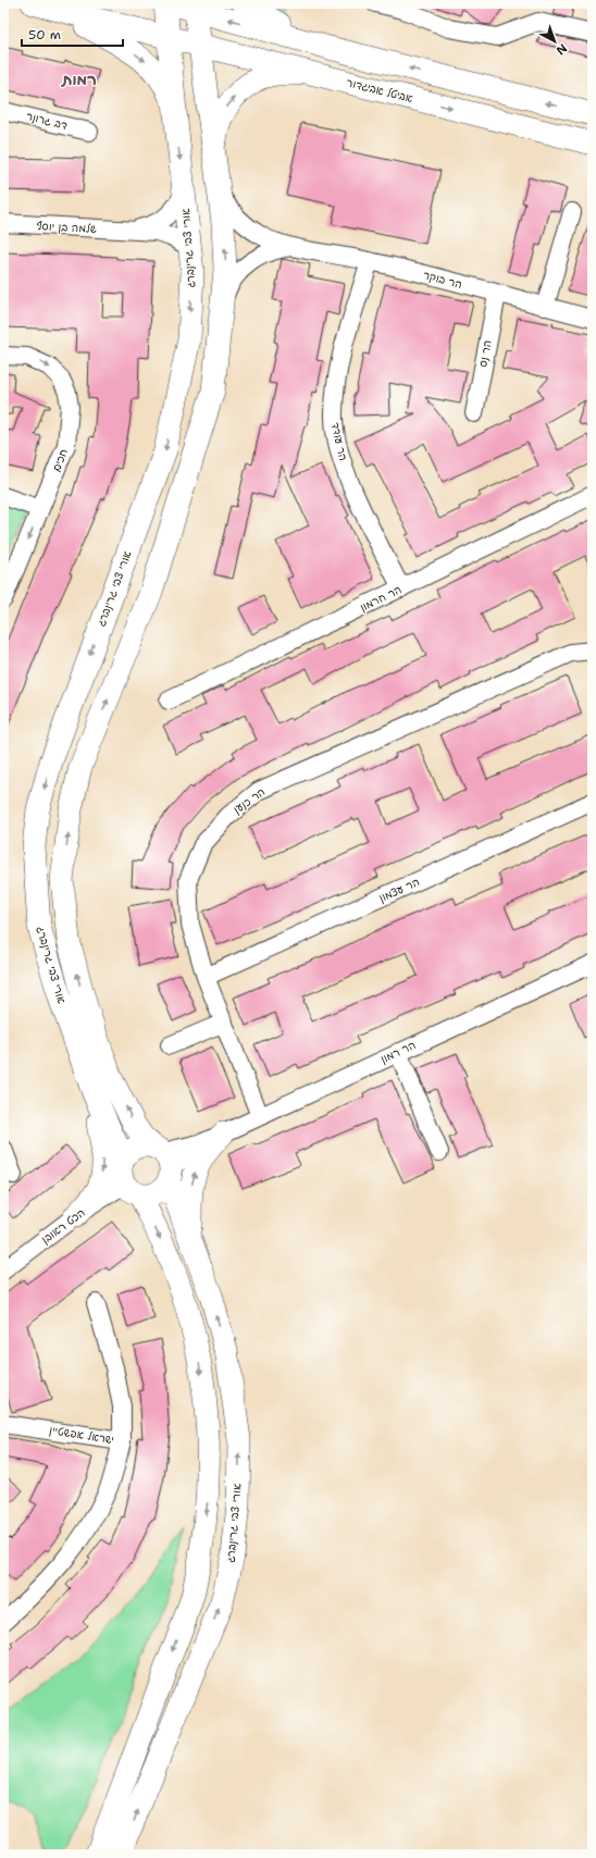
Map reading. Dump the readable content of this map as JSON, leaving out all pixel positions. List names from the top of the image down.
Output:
{
  "streets": {
    "main road": ["אביטל אביגדור", "אורי צבי גרינברג"],
    "street": [
      "דב גרונר",
      "שלמה בן יוסף",
      "הר בוקר",
      "הר נס",
      "הר עודד",
      "חכים",
      "הר חרמון",
      "הר כנען",
      "הר עצמון",
      "הר רמון",
      "הכט ראובן",
      "ישראל אפשטיין"
    ]
  },
  "crossings": [
    ["אביטל אביגדור", "אורי צבי גרינברג"],
    ["שלמה בן יוסף", "אורי צבי גרינברג"],
    ["אורי צבי גרינברג", "הר בוקר"],
    ["אורי צבי גרינברג", "הר רמון"],
    ["אורי צבי גרינברג", "הכט ראובן"],
    ["הר בוקר", "הר נס"],
    ["הר בוקר", "הר עודד"],
    ["הר עודד", "הר חרמון"],
    ["הר כנען", "הר עצמון"],
    ["הר כנען", "הר רמון"],
    ["הר רמון", "הכט ראובן"]
  ],
  "one_way": ["חכים"],
  "districts": ["רמות"],
  "scale_bar": "50 m",
  "north": "bottom right"
}
